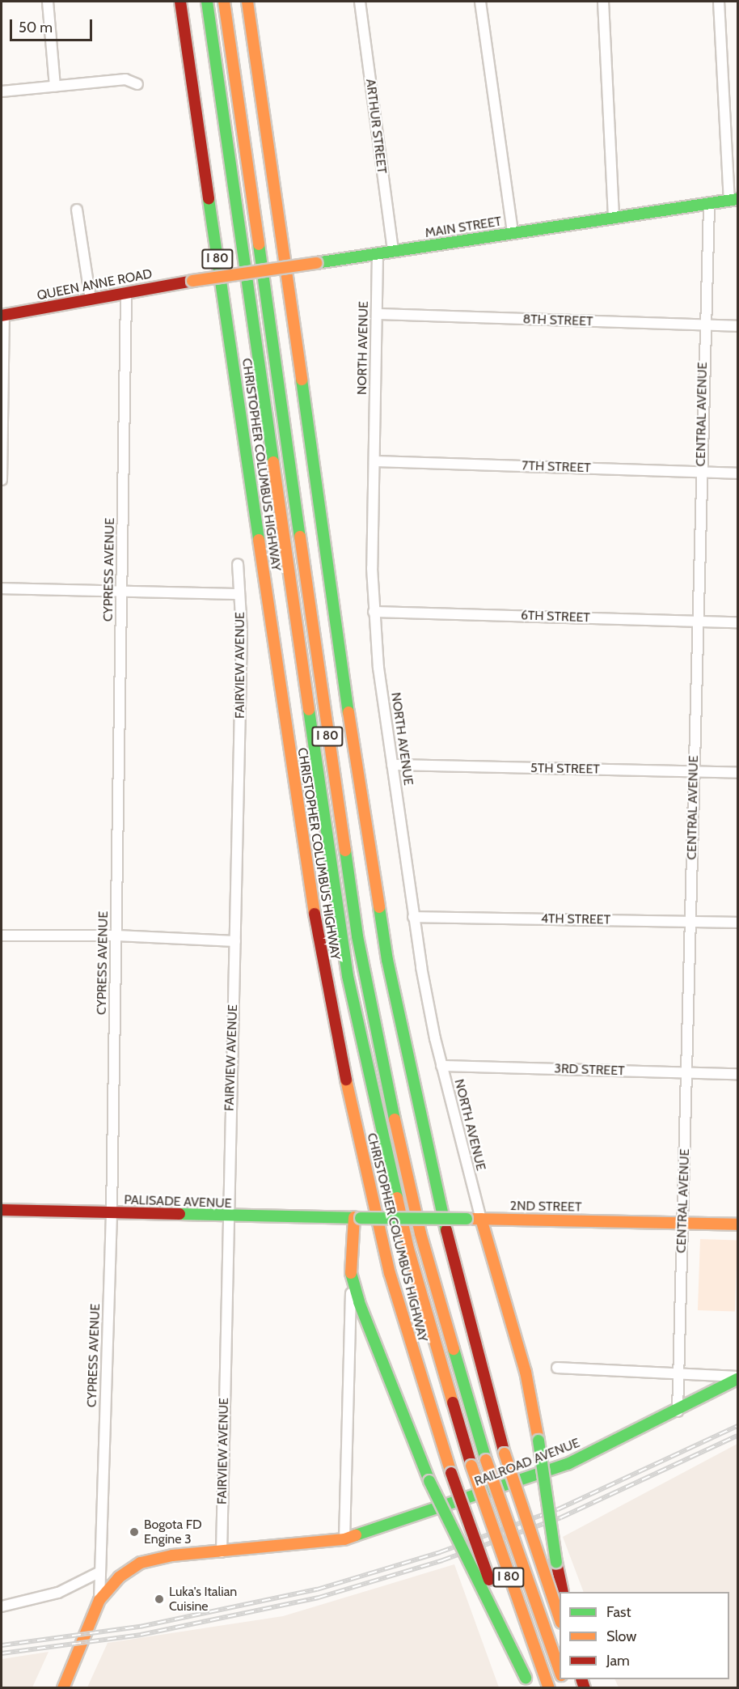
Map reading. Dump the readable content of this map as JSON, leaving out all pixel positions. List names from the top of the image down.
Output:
{
  "streets": {
    "main road": [
      "MAIN STREET",
      "I 80",
      "QUEEN ANNE ROAD",
      "CHRISTOPHER COLUMBUS HIGHWAY",
      "CYPRESS AVENUE",
      "PALISADE AVENUE",
      "2ND STREET",
      "RAILROAD AVENUE"
    ],
    "street": [
      "ARTHUR STREET",
      "8TH STREET",
      "NORTH AVENUE",
      "CENTRAL AVENUE",
      "7TH STREET",
      "6TH STREET",
      "FAIRVIEW AVENUE",
      "5TH STREET",
      "4TH STREET",
      "3RD STREET"
    ]
  },
  "crossings": [
    ["ARTHUR STREET", "MAIN STREET"],
    ["MAIN STREET", "QUEEN ANNE ROAD"],
    ["MAIN STREET", "NORTH AVENUE"],
    ["MAIN STREET", "CENTRAL AVENUE"],
    ["QUEEN ANNE ROAD", "CYPRESS AVENUE"],
    ["8TH STREET", "NORTH AVENUE"],
    ["8TH STREET", "CENTRAL AVENUE"],
    ["NORTH AVENUE", "7TH STREET"],
    ["NORTH AVENUE", "6TH STREET"],
    ["NORTH AVENUE", "5TH STREET"],
    ["NORTH AVENUE", "4TH STREET"],
    ["NORTH AVENUE", "3RD STREET"],
    ["NORTH AVENUE", "2ND STREET"],
    ["CENTRAL AVENUE", "7TH STREET"],
    ["CENTRAL AVENUE", "6TH STREET"],
    ["CENTRAL AVENUE", "5TH STREET"],
    ["CENTRAL AVENUE", "4TH STREET"],
    ["CENTRAL AVENUE", "3RD STREET"],
    ["CENTRAL AVENUE", "2ND STREET"],
    ["CENTRAL AVENUE", "RAILROAD AVENUE"],
    ["CYPRESS AVENUE", "PALISADE AVENUE"],
    ["CYPRESS AVENUE", "RAILROAD AVENUE"],
    ["FAIRVIEW AVENUE", "PALISADE AVENUE"],
    ["FAIRVIEW AVENUE", "RAILROAD AVENUE"],
    ["PALISADE AVENUE", "2ND STREET"]
  ],
  "places": ["Bogota FD Engine 3", "Luka's Italian Cuisine"],
  "legend": ["Fast", "Slow", "Jam"],
  "scale_bar": "50 m"
}
